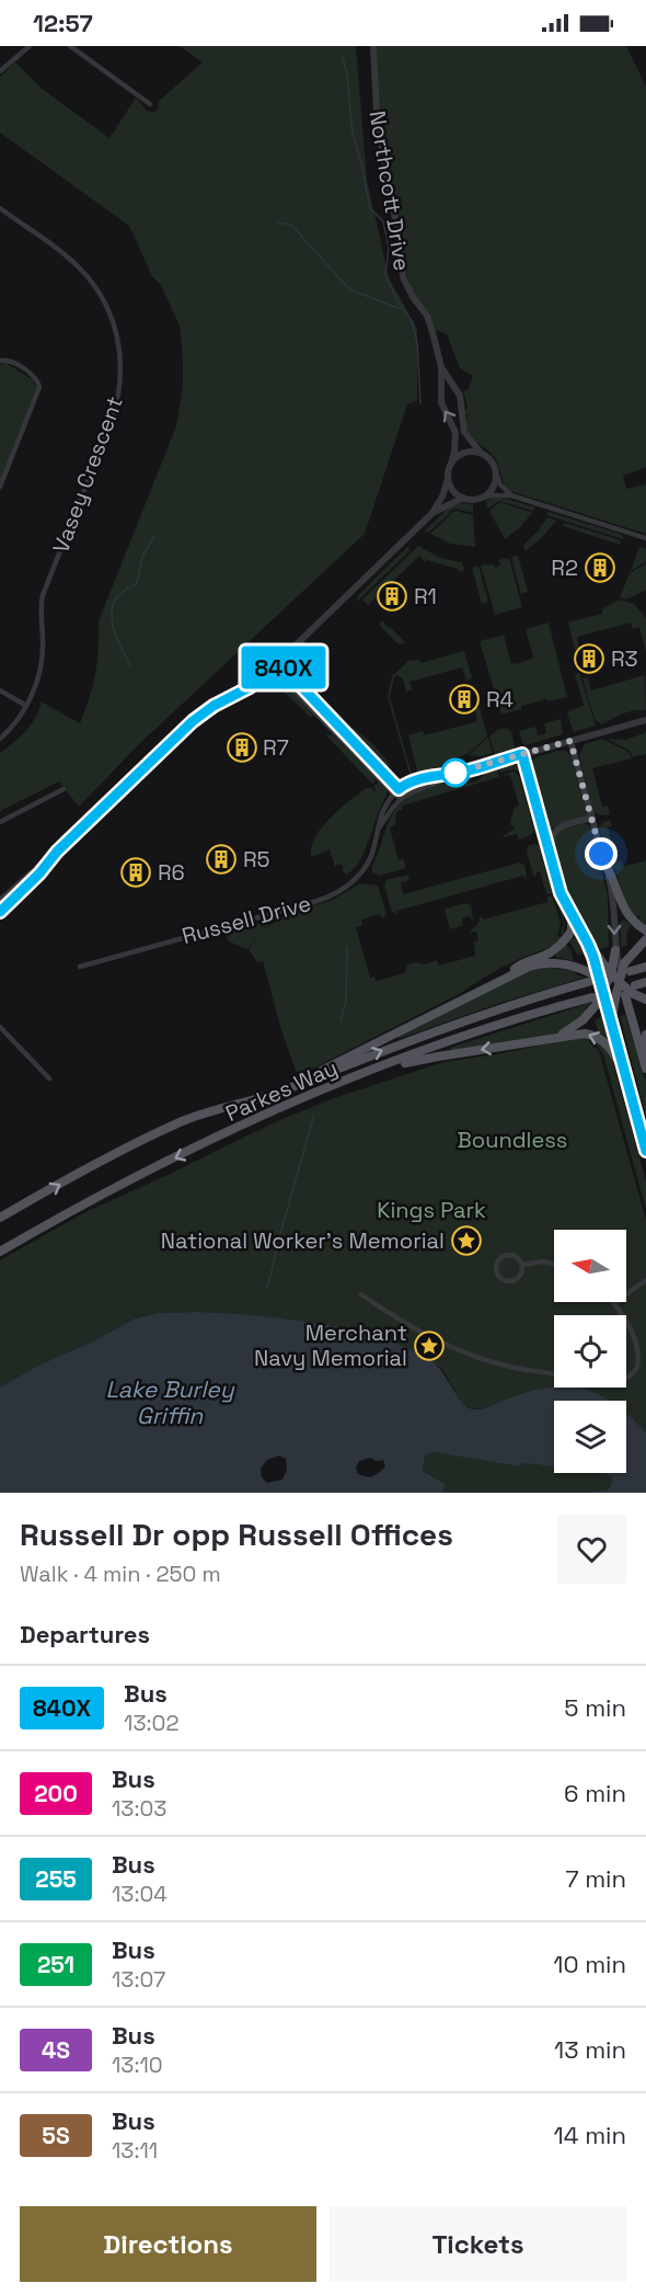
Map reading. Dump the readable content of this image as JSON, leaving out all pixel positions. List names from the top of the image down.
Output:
{
  "streets": {
    "main road": ["Parkes Way"],
    "street": ["Northcott Drive", "Vasey Crescent", "Russell Drive"]
  },
  "water": ["Lake Burley Griffin"],
  "parks": ["Boundless", "Kings Park"],
  "places": {
    "building": [
      "R2",
      "R1",
      "R3",
      "R4",
      "R7",
      "R5",
      "R6"
    ],
    "place": ["National Worker’s Memorial", "Merchant Navy Memorial"]
  },
  "lines": ["bus line 840X"],
  "north": "left",
  "page": {
    "status": "12:57",
    "on_map": "840X",
    "heading": [
      ["Russell Dr opp Russell Offices", "Walk · 4 min · 250 m"],
      "Departures"
    ],
    "list": [
      {
        "mark": "840X",
        "name": "Bus",
        "note": "13:02",
        "value": "5 min"
      },
      {
        "mark": "200",
        "name": "Bus",
        "note": "13:03",
        "value": "6 min"
      },
      {
        "mark": "255",
        "name": "Bus",
        "note": "13:04",
        "value": "7 min"
      },
      {
        "mark": "251",
        "name": "Bus",
        "note": "13:07",
        "value": "10 min"
      },
      {
        "mark": "4S",
        "name": "Bus",
        "note": "13:10",
        "value": "13 min"
      },
      {
        "mark": "5S",
        "name": "Bus",
        "note": "13:11",
        "value": "14 min"
      }
    ],
    "buttons": ["Directions", "Tickets"]
  }
}
